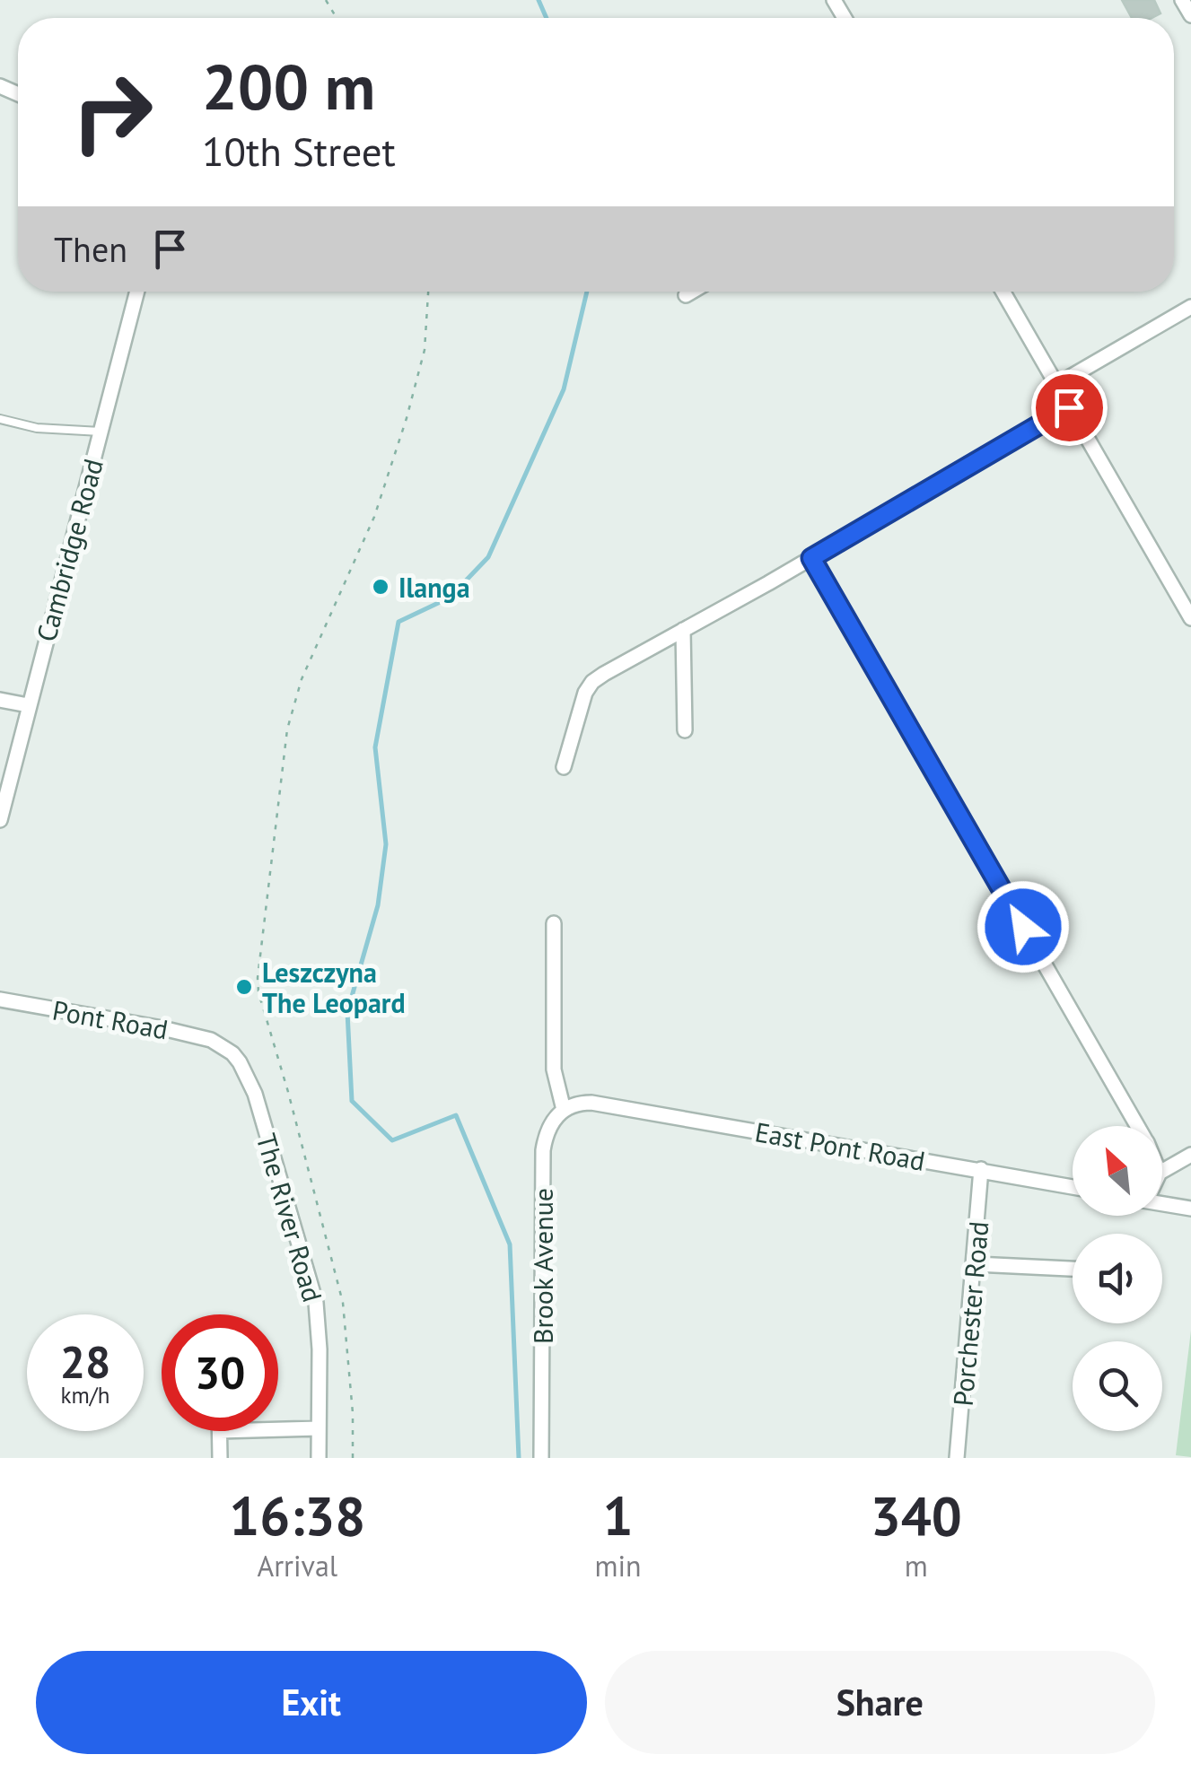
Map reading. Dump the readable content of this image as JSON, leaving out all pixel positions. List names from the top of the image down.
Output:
{
  "streets": {
    "street": [
      "Cambridge Road",
      "Pont Road",
      "East Pont Road",
      "The River Road",
      "Brook Avenue",
      "Porchester Road"
    ]
  },
  "crossings": [
    ["Pont Road", "The River Road"],
    ["East Pont Road", "Brook Avenue"],
    ["East Pont Road", "Porchester Road"]
  ],
  "places": ["Ilanga", "Leszczyna The Leopard"],
  "north": "top left",
  "page": {
    "turn": ["200 m", "10th Street"],
    "then": "Then",
    "speed": "28 km/h",
    "limit": "30",
    "eta": [
      "16:38",
      "Arrival",
      "1",
      "min",
      "340",
      "m"
    ],
    "buttons": ["Exit", "Share"]
  }
}
